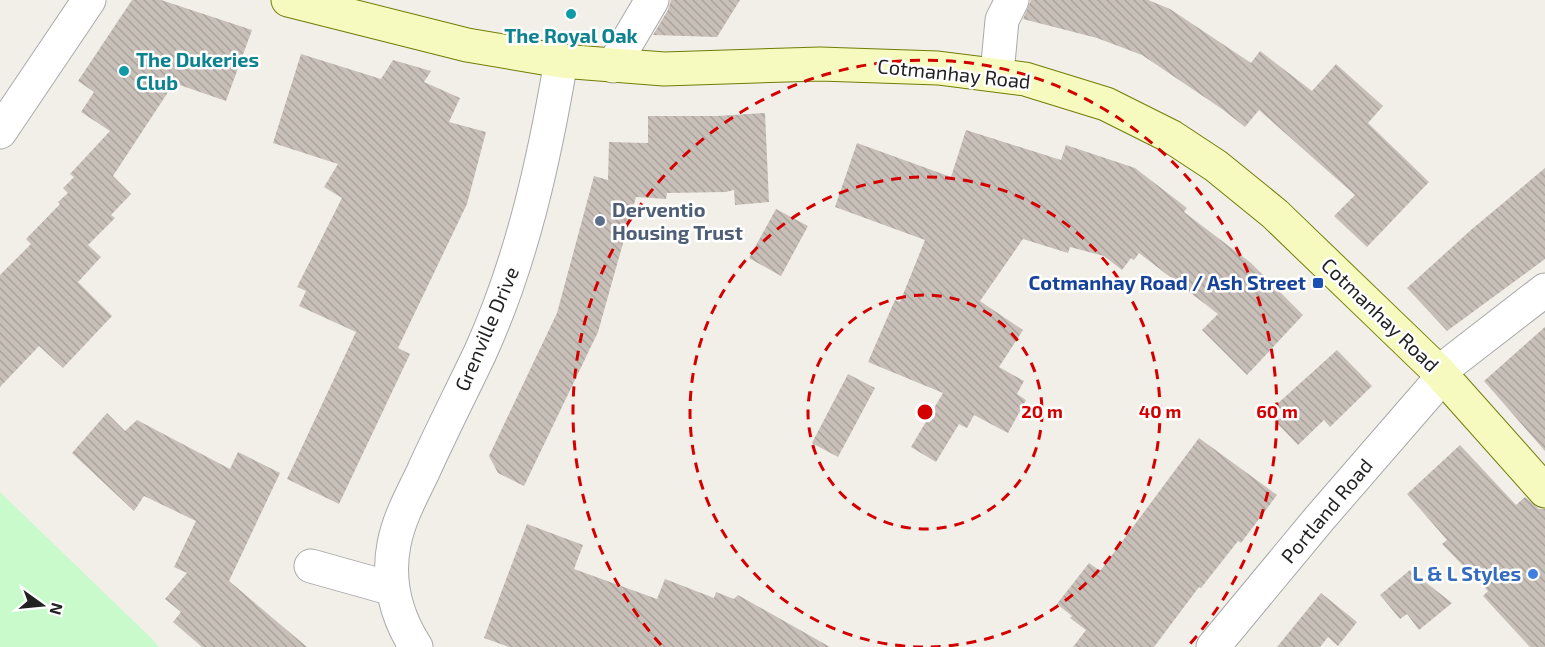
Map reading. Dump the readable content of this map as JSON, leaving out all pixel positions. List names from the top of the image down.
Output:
{
  "streets": {
    "street": ["Cotmanhay Road", "Grenville Drive", "Portland Road"]
  },
  "crossings": [
    ["Cotmanhay Road", "Grenville Drive"],
    ["Cotmanhay Road", "Portland Road"]
  ],
  "places": {
    "other": [
      "The Royal Oak",
      "The Dukeries Club",
      "Derventio Housing Trust",
      "L & L Styles"
    ],
    "transit": ["Cotmanhay Road / Ash Street"]
  },
  "north": "right",
  "rings": ["20 m", "40 m", "60 m"]
}
